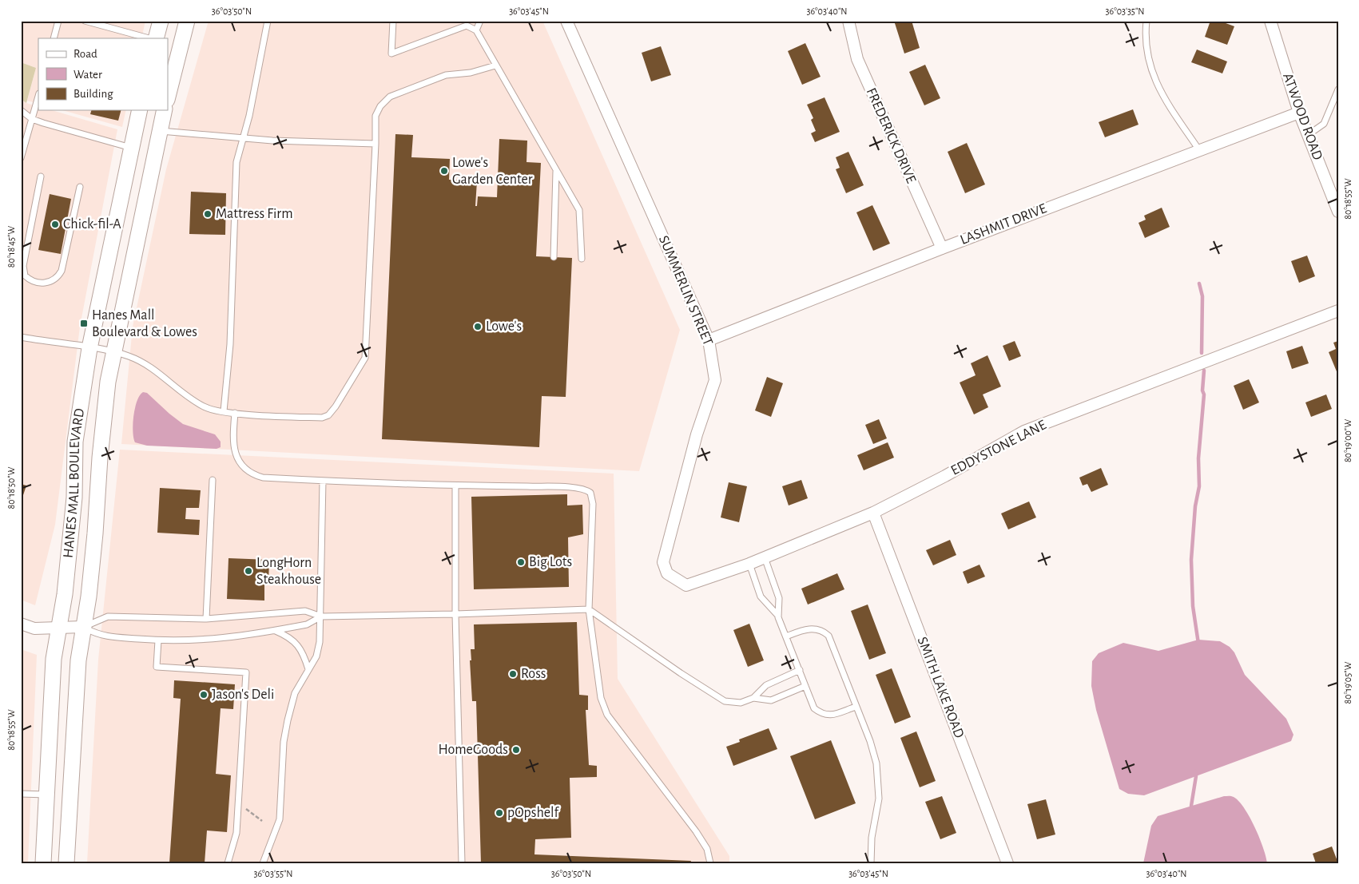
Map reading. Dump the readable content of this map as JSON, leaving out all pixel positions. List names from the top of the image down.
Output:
{
  "streets": {
    "main road": ["HANES MALL BOULEVARD"],
    "street": [
      "ATWOOD ROAD",
      "FREDERICK DRIVE",
      "LASHMIT DRIVE",
      "SUMMERLIN STREET",
      "EDDYSTONE LANE",
      "SMITH LAKE ROAD"
    ]
  },
  "crossings": [
    ["ATWOOD ROAD", "LASHMIT DRIVE"],
    ["FREDERICK DRIVE", "LASHMIT DRIVE"],
    ["LASHMIT DRIVE", "SUMMERLIN STREET"],
    ["SUMMERLIN STREET", "EDDYSTONE LANE"],
    ["EDDYSTONE LANE", "SMITH LAKE ROAD"]
  ],
  "places": {
    "other": [
      "Lowe's Garden Center",
      "Mattress Firm",
      "Chick-fil-A",
      "Lowe's",
      "Big Lots",
      "LongHorn Steakhouse",
      "Ross",
      "Jason's Deli",
      "HomeGoods",
      "pOpshelf"
    ],
    "transit": ["Hanes Mall Boulevard & Lowes"]
  },
  "legend": ["Road", "Water", "Building"],
  "coordinates": [
    "36°03'50\"N",
    "36°03'45\"N",
    "36°03'40\"N",
    "36°03'35\"N",
    "80°18'55\"W",
    "80°18'45\"W",
    "80°19'00\"W",
    "80°18'50\"W",
    "80°19'05\"W",
    "36°03'55\"N"
  ]
}
